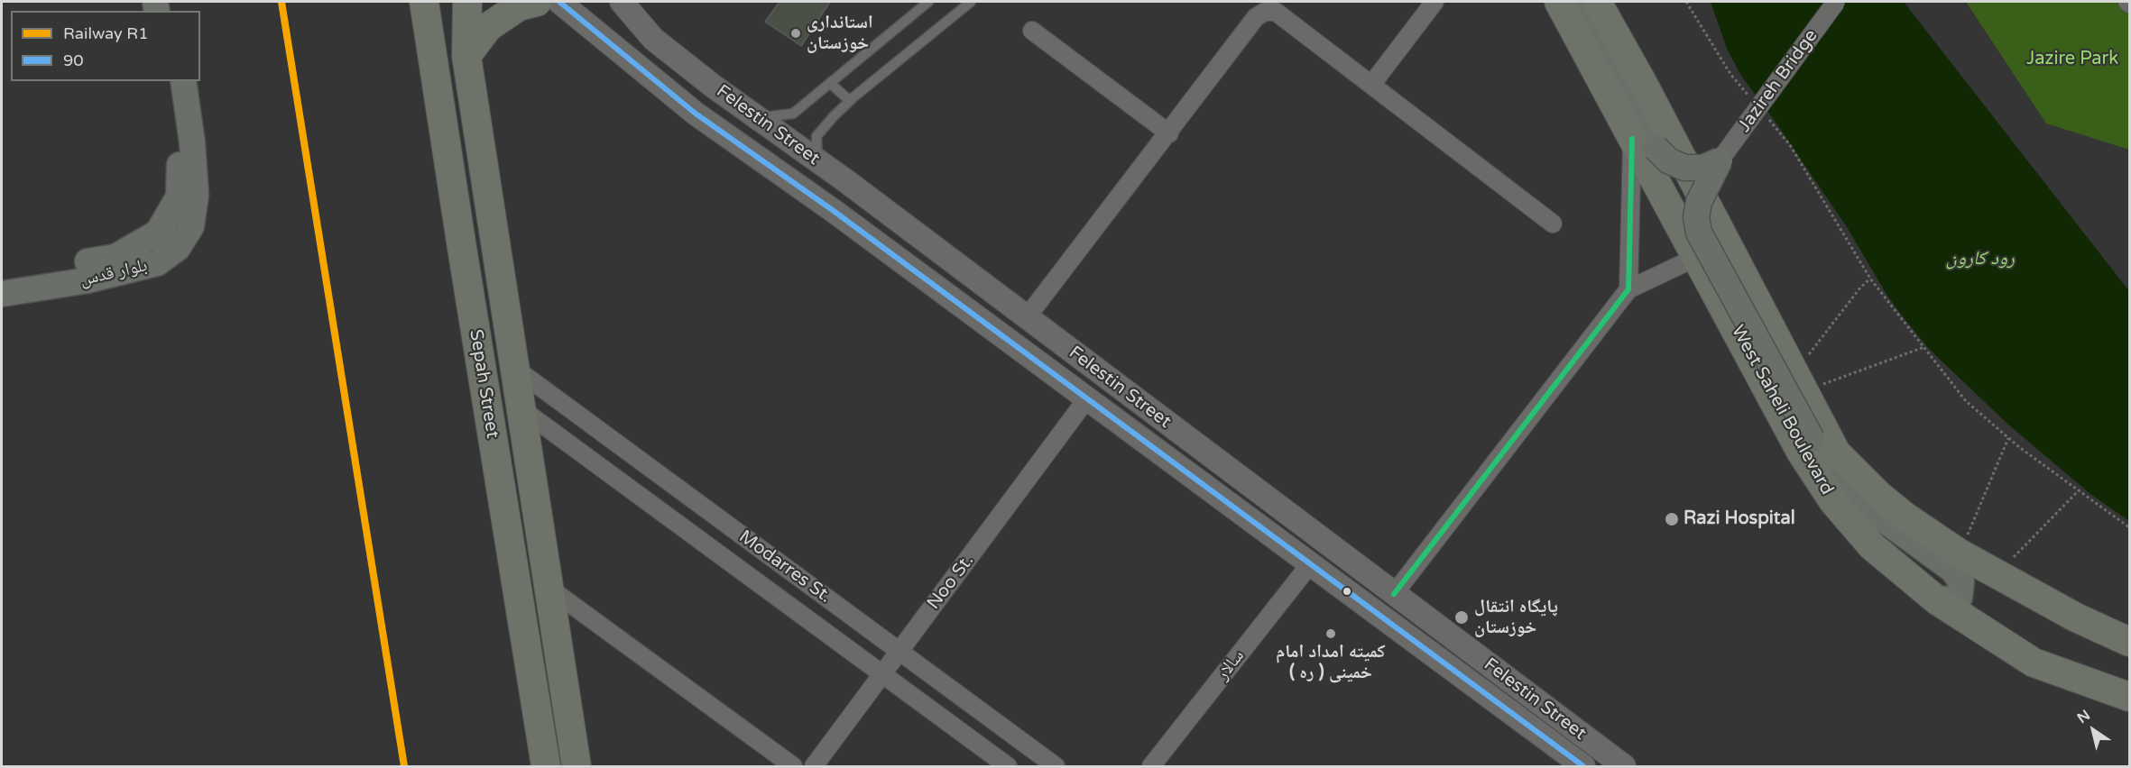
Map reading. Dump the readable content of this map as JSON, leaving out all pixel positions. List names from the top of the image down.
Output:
{
  "streets": {
    "main road": ["بلوار قدس", "Sepah Street", "West Saheli Boulevard"],
    "street": [
      "Jazireh Bridge",
      "Felestin Street",
      "Modarres St.",
      "Noo St.",
      "سالار"
    ]
  },
  "crossings": [
    ["Felestin Street", "Noo St."],
    ["Felestin Street", "سالار"],
    ["Sepah Street", "Modarres St."],
    ["Modarres St.", "Noo St."]
  ],
  "water": ["رود کارون"],
  "parks": ["Jazire Park"],
  "places": [
    "استانداری خوزستان",
    "Razi Hospital",
    "پایگاه انتقال خوزستان",
    "کمیته امداد امام خمینی ( ره )"
  ],
  "lines": ["rail line R1", "transit line 90"],
  "legend": ["Railway R1", "90"],
  "north": "top left"
}
